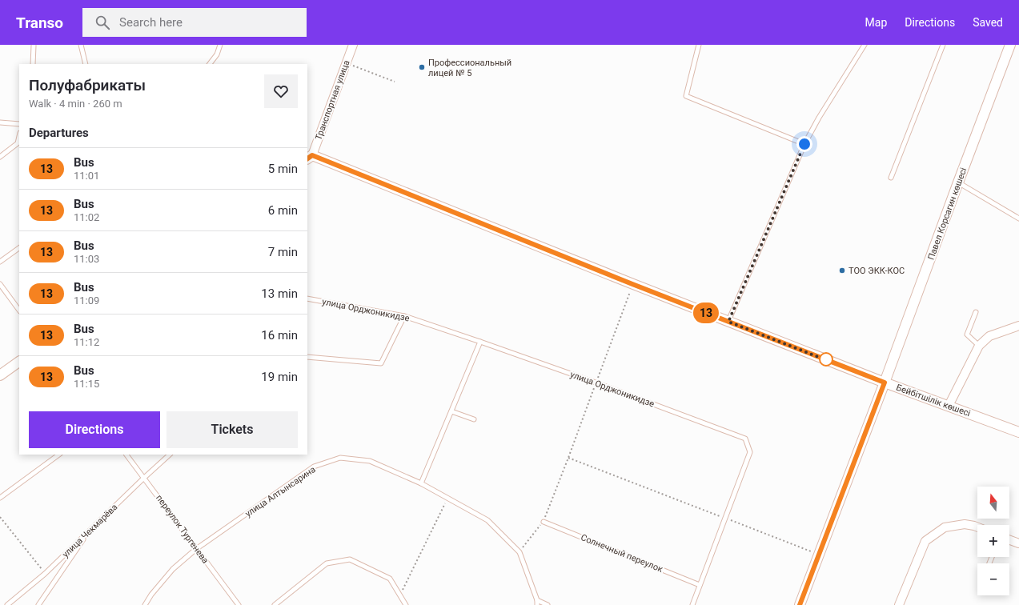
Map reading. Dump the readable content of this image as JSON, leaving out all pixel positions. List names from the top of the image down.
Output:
{
  "streets": {
    "street": ["Транспортная улица", "Павел Корсагин көшесі", "Бейбітшілік көшесі"],
    "lane": [
      "улица Орджоникидзе",
      "улица Алтынсарина",
      "переулок Тургенева",
      "улица Чекмарёва",
      "Солнечный переулок"
    ]
  },
  "crossings": [
    ["Транспортная улица", "Бейбітшілік көшесі"],
    ["Павел Корсагин көшесі", "Бейбітшілік көшесі"],
    ["улица Орджоникидзе", "Солнечный переулок"],
    ["улица Алтынсарина", "переулок Тургенева"],
    ["переулок Тургенева", "улица Чекмарёва"]
  ],
  "places": ["Профессиональный лицей № 5", "ТОО ЭКК-КОС"],
  "lines": ["bus line 13"],
  "north": "top",
  "page": {
    "header": "Transo",
    "search": "Search here",
    "nav": ["Map", "Directions", "Saved"],
    "on_map": "13",
    "heading": [
      ["Полуфабрикаты", "Walk · 4 min · 260 m"],
      "Departures"
    ],
    "list": [
      {
        "mark": "13",
        "name": "Bus",
        "note": "11:01",
        "value": "5 min"
      },
      {
        "mark": "13",
        "name": "Bus",
        "note": "11:02",
        "value": "6 min"
      },
      {
        "mark": "13",
        "name": "Bus",
        "note": "11:03",
        "value": "7 min"
      },
      {
        "mark": "13",
        "name": "Bus",
        "note": "11:09",
        "value": "13 min"
      },
      {
        "mark": "13",
        "name": "Bus",
        "note": "11:12",
        "value": "16 min"
      },
      {
        "mark": "13",
        "name": "Bus",
        "note": "11:15",
        "value": "19 min"
      }
    ],
    "buttons": ["Directions", "Tickets"],
    "map_buttons": ["+", "−"]
  }
}
